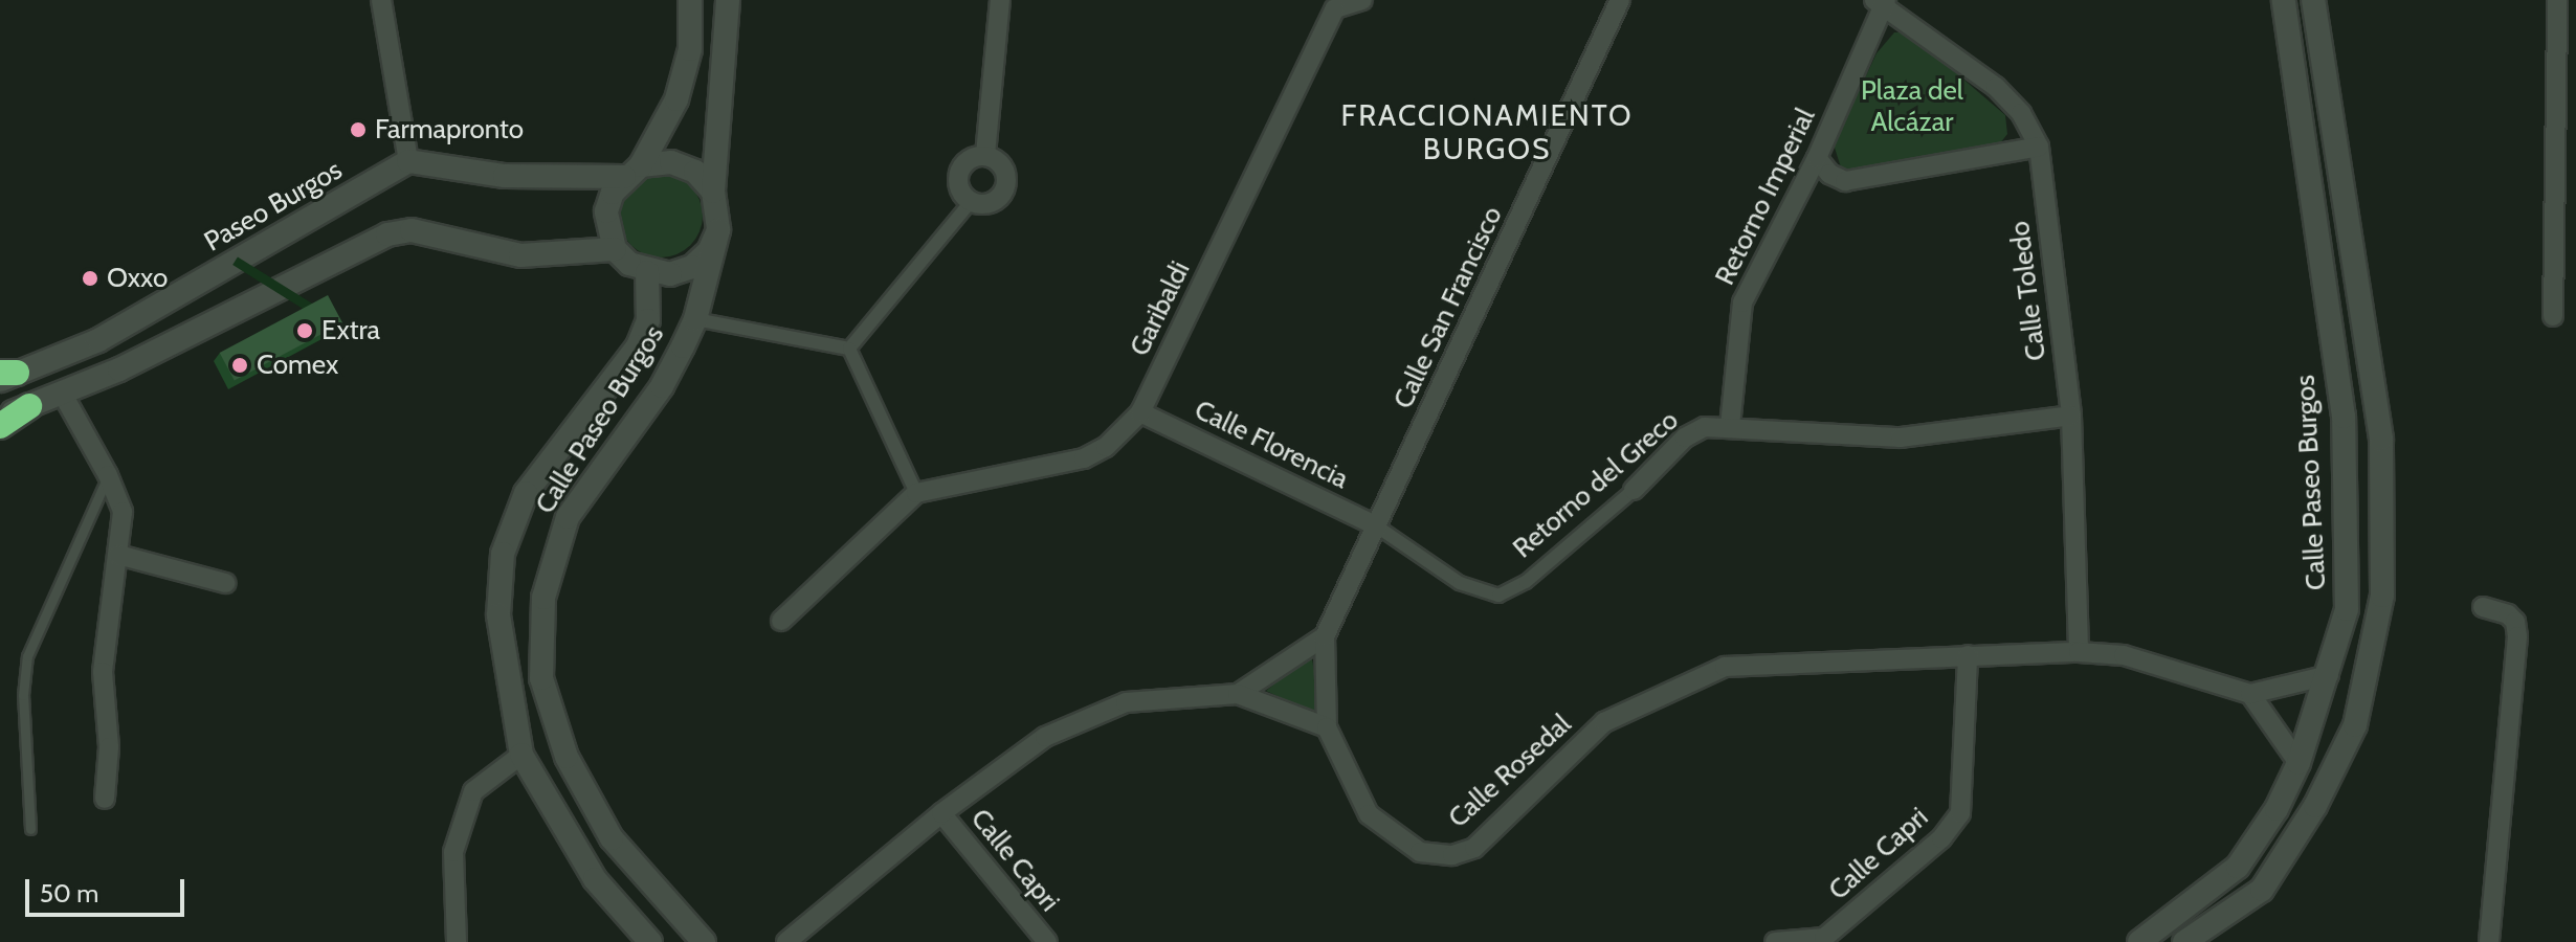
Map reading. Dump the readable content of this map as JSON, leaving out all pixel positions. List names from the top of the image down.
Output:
{
  "streets": {
    "street": [
      "Retorno Imperial",
      "Paseo Burgos",
      "Calle Toledo",
      "Calle San Francisco",
      "Garibaldi",
      "Calle Paseo Burgos",
      "Calle Florencia",
      "Retorno del Greco",
      "Calle Rosedal",
      "Calle Capri"
    ]
  },
  "crossings": [
    ["Retorno Imperial", "Calle Toledo"],
    ["Retorno Imperial", "Retorno del Greco"],
    ["Calle Toledo", "Retorno del Greco"],
    ["Calle Toledo", "Calle Rosedal"],
    ["Calle San Francisco", "Calle Florencia"],
    ["Calle San Francisco", "Retorno del Greco"],
    ["Calle San Francisco", "Calle Rosedal"],
    ["Garibaldi", "Calle Florencia"],
    ["Calle Florencia", "Retorno del Greco"],
    ["Calle Rosedal", "Calle Capri"]
  ],
  "districts": ["FRACCIONAMIENTO BURGOS"],
  "parks": ["Plaza del Alcázar"],
  "places": [
    "Farmapronto",
    "Oxxo",
    "Extra",
    "Comex"
  ],
  "scale_bar": "50 m"
}
